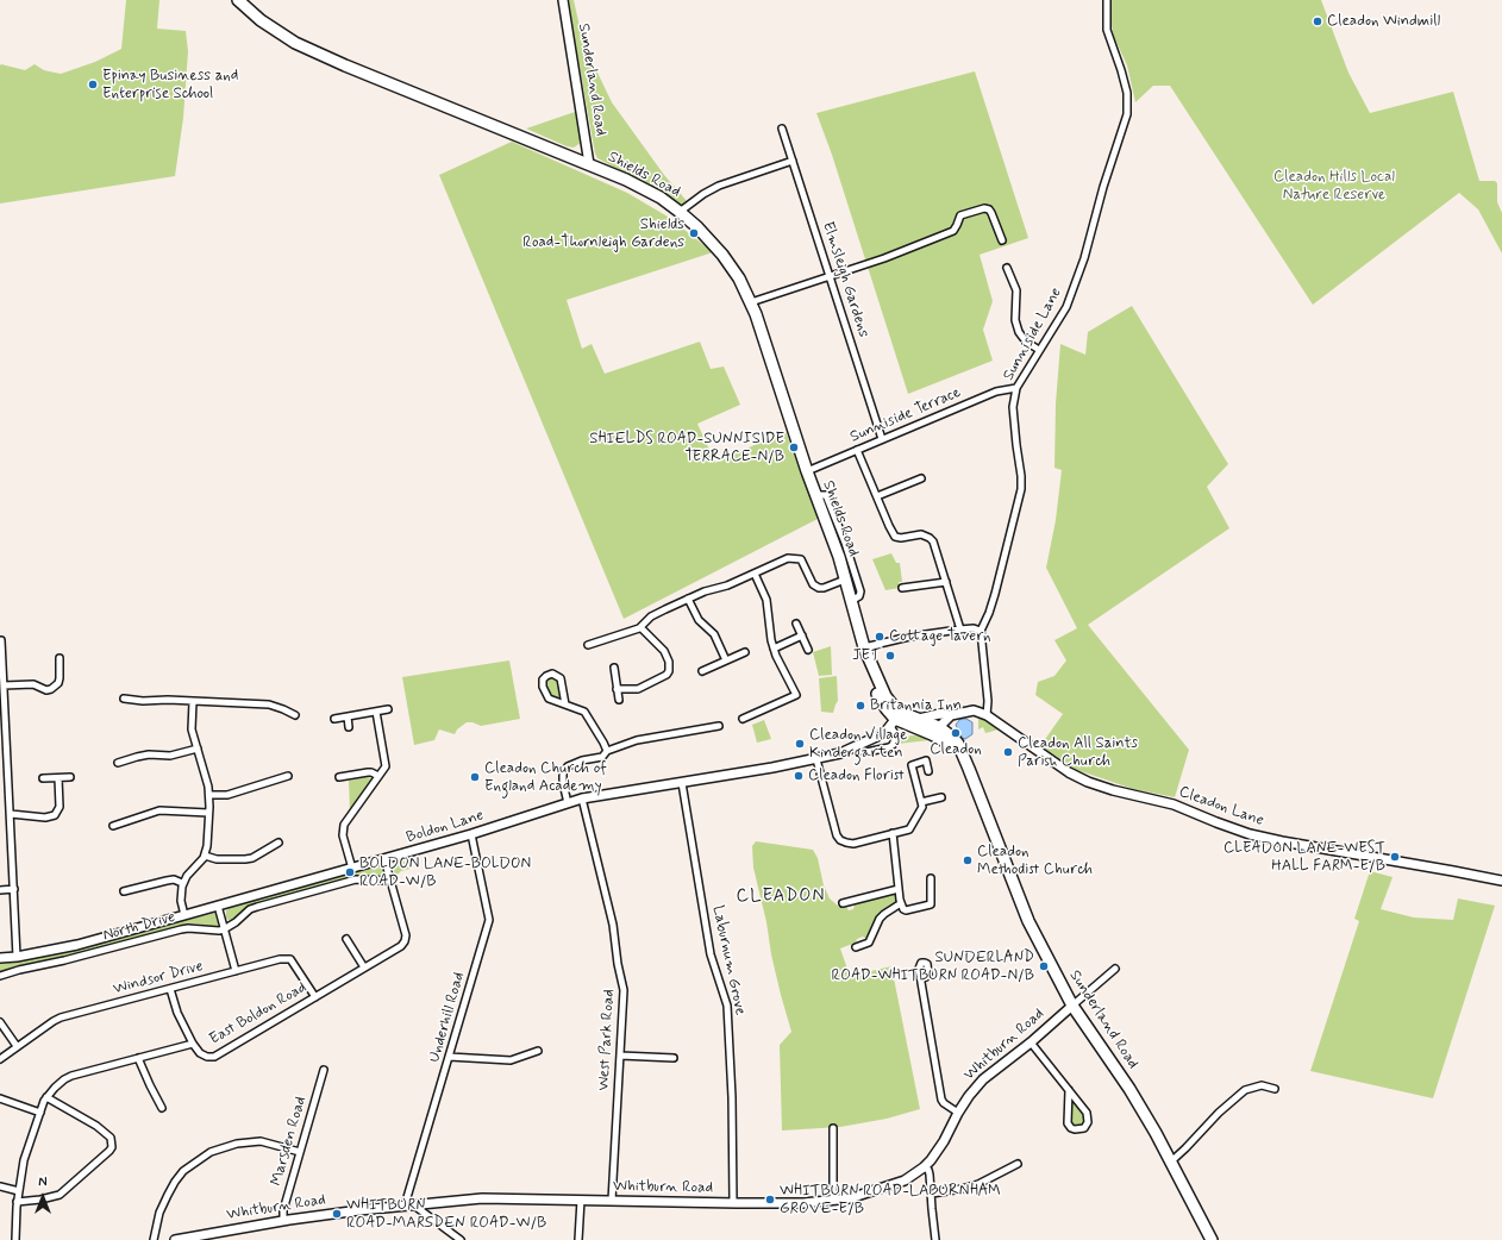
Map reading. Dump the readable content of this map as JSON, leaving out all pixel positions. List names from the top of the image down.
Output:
{
  "streets": {
    "highway": ["Sunderland Road", "Shields Road"],
    "street": [
      "Elmsleigh Gardens",
      "Sunniside Lane",
      "Sunniside Terrace",
      "Cleadon Lane",
      "Boldon Lane",
      "North Drive",
      "Laburnum Grove",
      "Windsor Drive",
      "East Boldon Road",
      "Underhill Road",
      "West Park Road",
      "Whitburn Road",
      "Marsden Road"
    ]
  },
  "crossings": [
    ["Sunderland Road", "Shields Road"],
    ["Sunderland Road", "Whitburn Road"],
    ["Shields Road", "Sunniside Terrace"],
    ["Shields Road", "Cleadon Lane"],
    ["Shields Road", "Boldon Lane"],
    ["Elmsleigh Gardens", "Sunniside Terrace"],
    ["Sunniside Lane", "Sunniside Terrace"],
    ["Sunniside Lane", "Cleadon Lane"],
    ["Boldon Lane", "Laburnum Grove"],
    ["Boldon Lane", "East Boldon Road"],
    ["Boldon Lane", "Underhill Road"],
    ["Boldon Lane", "West Park Road"],
    ["Laburnum Grove", "Whitburn Road"],
    ["Windsor Drive", "East Boldon Road"],
    ["Underhill Road", "Whitburn Road"],
    ["West Park Road", "Whitburn Road"],
    ["Whitburn Road", "Marsden Road"]
  ],
  "districts": ["CLEADON"],
  "parks": ["Cleadon Hills Local Nature Reserve"],
  "places": [
    "Cleadon Windmill",
    "Epinay Business and Enterprise School",
    "Shields Road-Thornleigh Gardens",
    "SHIELDS ROAD-SUNNISIDE TERRACE-N/B",
    "Cottage Tavern",
    "JET",
    "Britannia Inn",
    "Cleadon",
    "Cleadon Village Kindergarten",
    "Cleadon All Saints Parish Church",
    "Cleadon Florist",
    "Cleadon Church of England Academy",
    "CLEADON LANE-WEST HALL FARM-E/B",
    "Cleadon Methodist Church",
    "BOLDON LANE-BOLDON ROAD-W/B",
    "SUNDERLAND ROAD-WHITBURN ROAD-N/B",
    "WHITBURN ROAD-LABURNHAM GROVE-E/B",
    "WHITBURN ROAD-MARSDEN ROAD-W/B"
  ],
  "north": "top"
}
